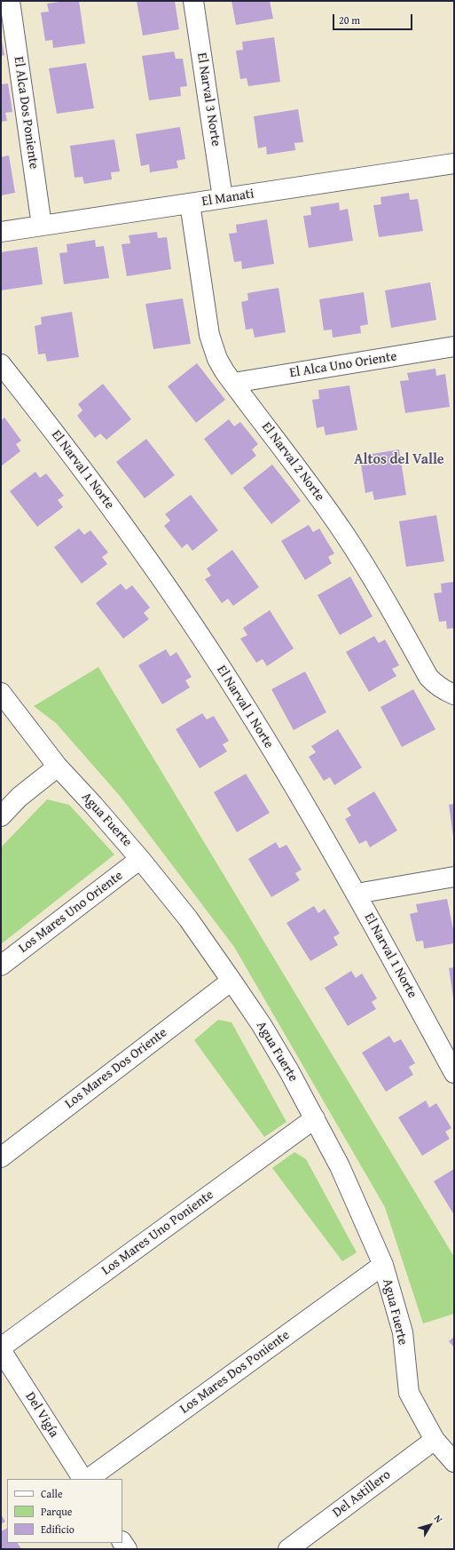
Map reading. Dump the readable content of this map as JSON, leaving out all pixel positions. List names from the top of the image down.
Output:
{
  "streets": {
    "street": [
      "El Narval 3 Norte",
      "El Alca Dos Poniente",
      "El Manati",
      "El Alca Uno Oriente",
      "El Narval 2 Norte",
      "El Narval 1 Norte",
      "Agua Fuerte",
      "Los Mares Uno Oriente",
      "Los Mares Dos Oriente",
      "Los Mares Uno Poniente",
      "Los Mares Dos Poniente",
      "Del Vigía",
      "Del Astillero"
    ]
  },
  "crossings": [
    ["El Narval 3 Norte", "El Manati"],
    ["El Alca Dos Poniente", "El Manati"],
    ["El Manati", "El Narval 2 Norte"],
    ["El Alca Uno Oriente", "El Narval 2 Norte"],
    ["Agua Fuerte", "Los Mares Uno Oriente"],
    ["Agua Fuerte", "Los Mares Dos Oriente"],
    ["Agua Fuerte", "Los Mares Uno Poniente"],
    ["Agua Fuerte", "Los Mares Dos Poniente"],
    ["Agua Fuerte", "Del Astillero"],
    ["Los Mares Uno Poniente", "Del Vigía"]
  ],
  "districts": ["Altos del Valle"],
  "legend": ["Calle", "Parque", "Edificio"],
  "scale_bar": "20 m",
  "north": "top right"
}
